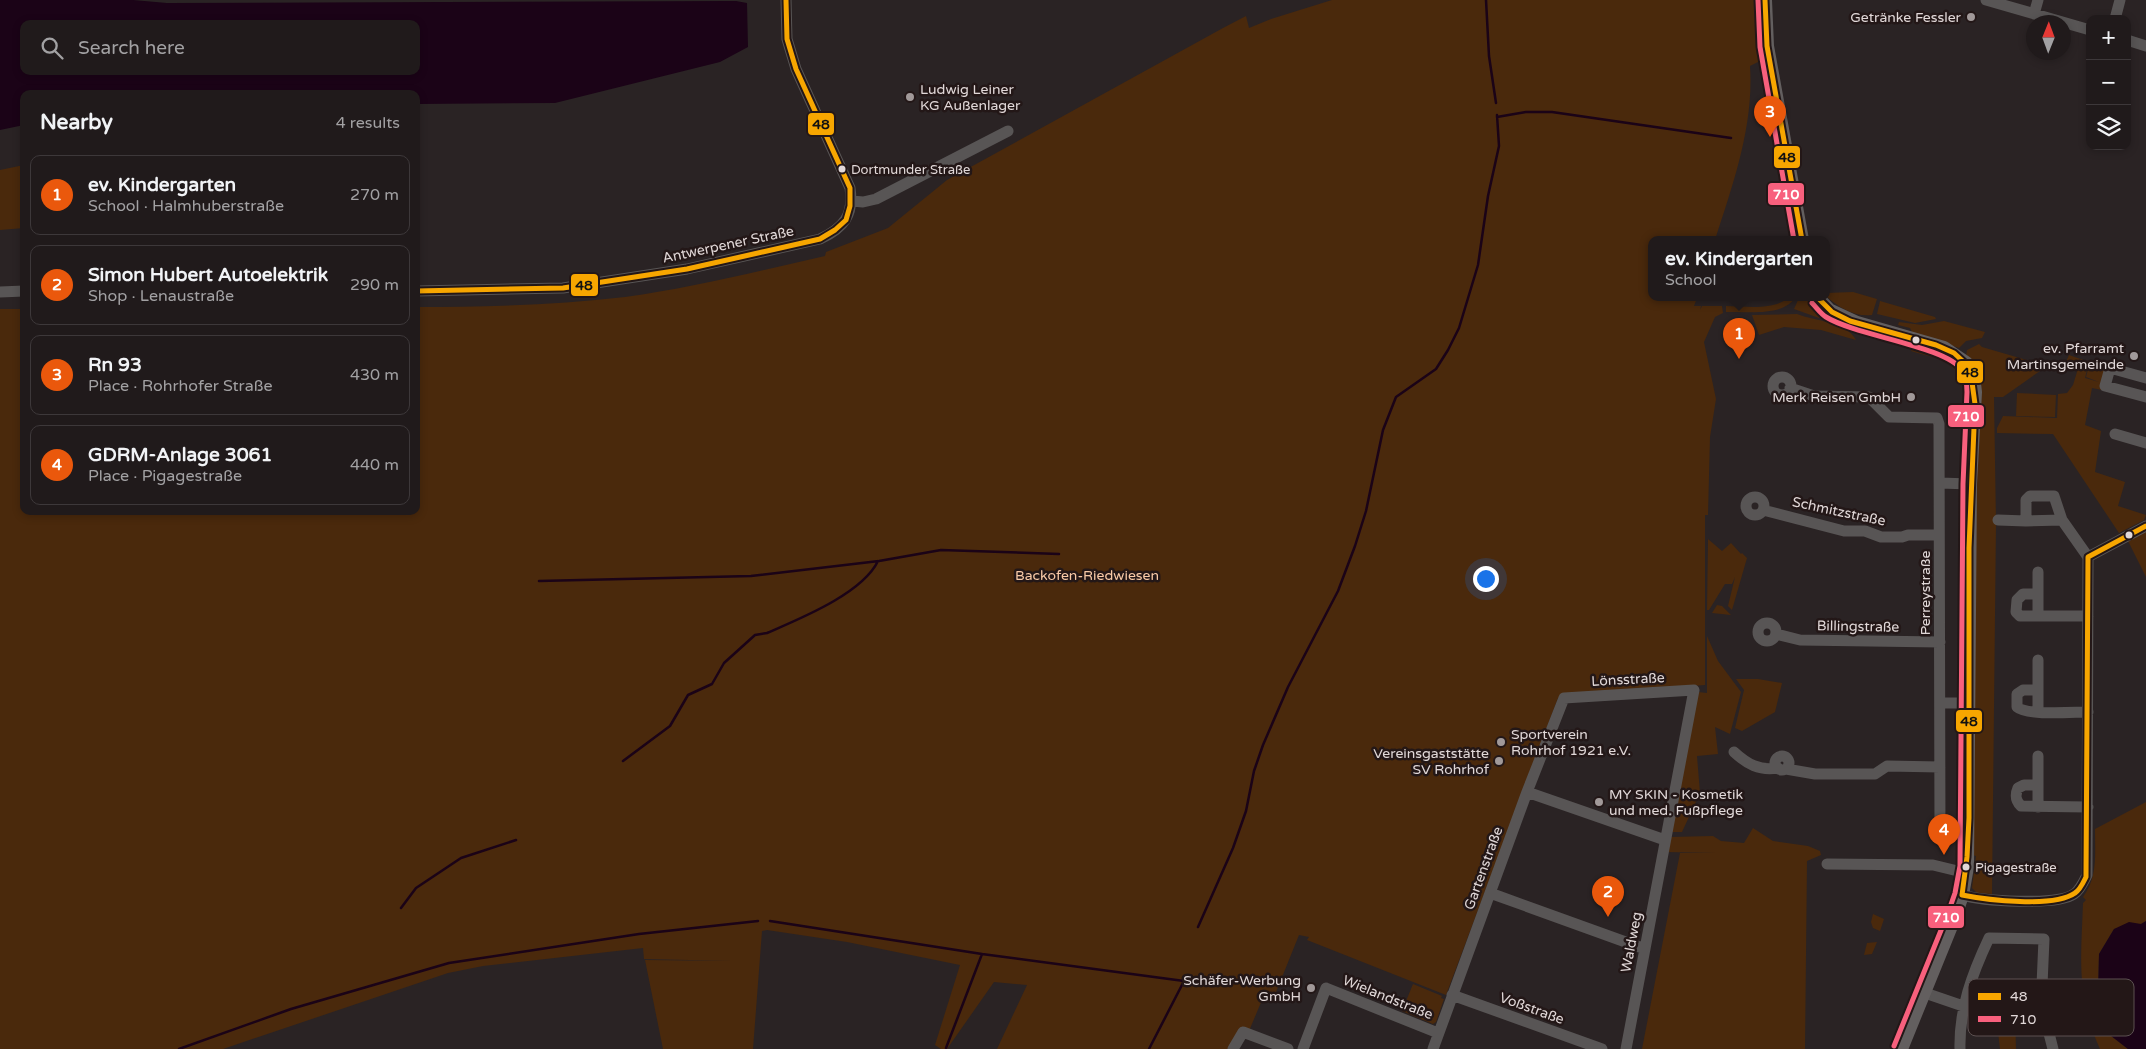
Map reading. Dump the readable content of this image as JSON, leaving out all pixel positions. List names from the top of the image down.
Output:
{
  "streets": {
    "street": [
      "Antwerpener Straße",
      "Schmitzstraße",
      "Perreystraße",
      "Billingstraße",
      "Lönsstraße",
      "Gartenstraße",
      "Waldweg",
      "Wielandstraße",
      "Voßstraße"
    ]
  },
  "crossings": [
    ["Schmitzstraße", "Perreystraße"],
    ["Perreystraße", "Billingstraße"],
    ["Lönsstraße", "Gartenstraße"],
    ["Lönsstraße", "Waldweg"],
    ["Gartenstraße", "Wielandstraße"],
    ["Gartenstraße", "Voßstraße"]
  ],
  "parks": ["Backofen-Riedwiesen"],
  "places": [
    "Getränke Fessler",
    "Ludwig Leiner KG Außenlager",
    "Dortmunder Straße",
    "ev. Pfarramt Martinsgemeinde",
    "Merk Reisen GmbH",
    "Sportverein Rohrhof 1921 e.V.",
    "Vereinsgaststätte SV Rohrhof",
    "MY SKIN - Kosmetik und med. Fußpflege",
    "Pigagestraße",
    "Schäfer-Werbung GmbH"
  ],
  "lines": ["transit line 48", "transit line 710"],
  "legend": ["48", "710"],
  "north": "top",
  "page": {
    "map_buttons": ["+", "−"],
    "search": "Search here",
    "heading": ["Nearby", "4 results"],
    "pins": [
      "3",
      "1",
      "4",
      "2"
    ],
    "list": [
      {
        "mark": "1",
        "name": "ev. Kindergarten",
        "note": "School · Halmhuberstraße",
        "value": "270 m"
      },
      {
        "mark": "2",
        "name": "Simon Hubert Autoelektrik",
        "note": "Shop · Lenaustraße",
        "value": "290 m"
      },
      {
        "mark": "3",
        "name": "Rn 93",
        "note": "Place · Rohrhofer Straße",
        "value": "430 m"
      },
      {
        "mark": "4",
        "name": "GDRM-Anlage 3061",
        "note": "Place · Pigagestraße",
        "value": "440 m"
      }
    ],
    "popup": ["ev. Kindergarten", "School"]
  }
}
